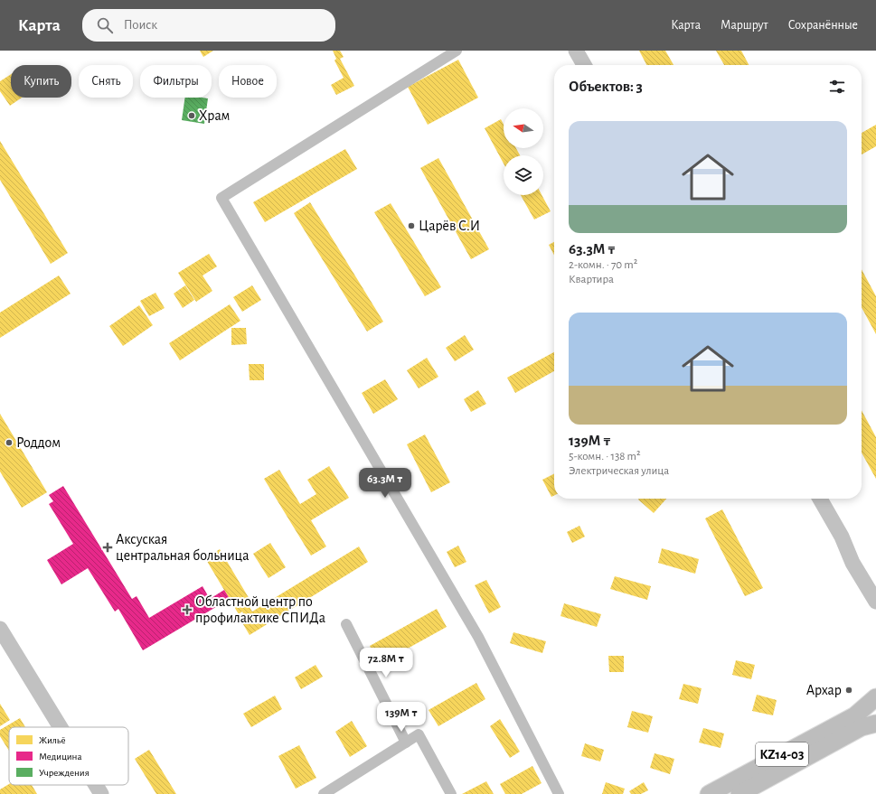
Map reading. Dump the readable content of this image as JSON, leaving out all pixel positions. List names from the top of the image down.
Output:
{
  "streets": {
    "main road": ["KZ14-03"]
  },
  "places": {
    "other": [
      "Храм",
      "Царёв С.И",
      "Роддом",
      "Архар"
    ],
    "health": ["Аксуская центральная больница", "Областной центр по профилактике СПИДа"]
  },
  "legend": ["Жильё", "Медицина", "Учреждения"],
  "north": "left",
  "page": {
    "header": "Карта",
    "search": "Поиск",
    "nav": ["Карта", "Маршрут", "Сохранённые"],
    "chip": [
      "Купить",
      "Снять",
      "Фильтры",
      "Новое"
    ],
    "heading": "Объектов: 3",
    "list": [
      {
        "name": "63.3M ₸",
        "note": "2-комн. · 70 m² · Квартира"
      },
      {
        "name": "139M ₸",
        "note": "5-комн. · 138 m² · Электрическая улица"
      }
    ],
    "price": ["63.3M ₸", "72.8M ₸", "139M ₸"]
  }
}
